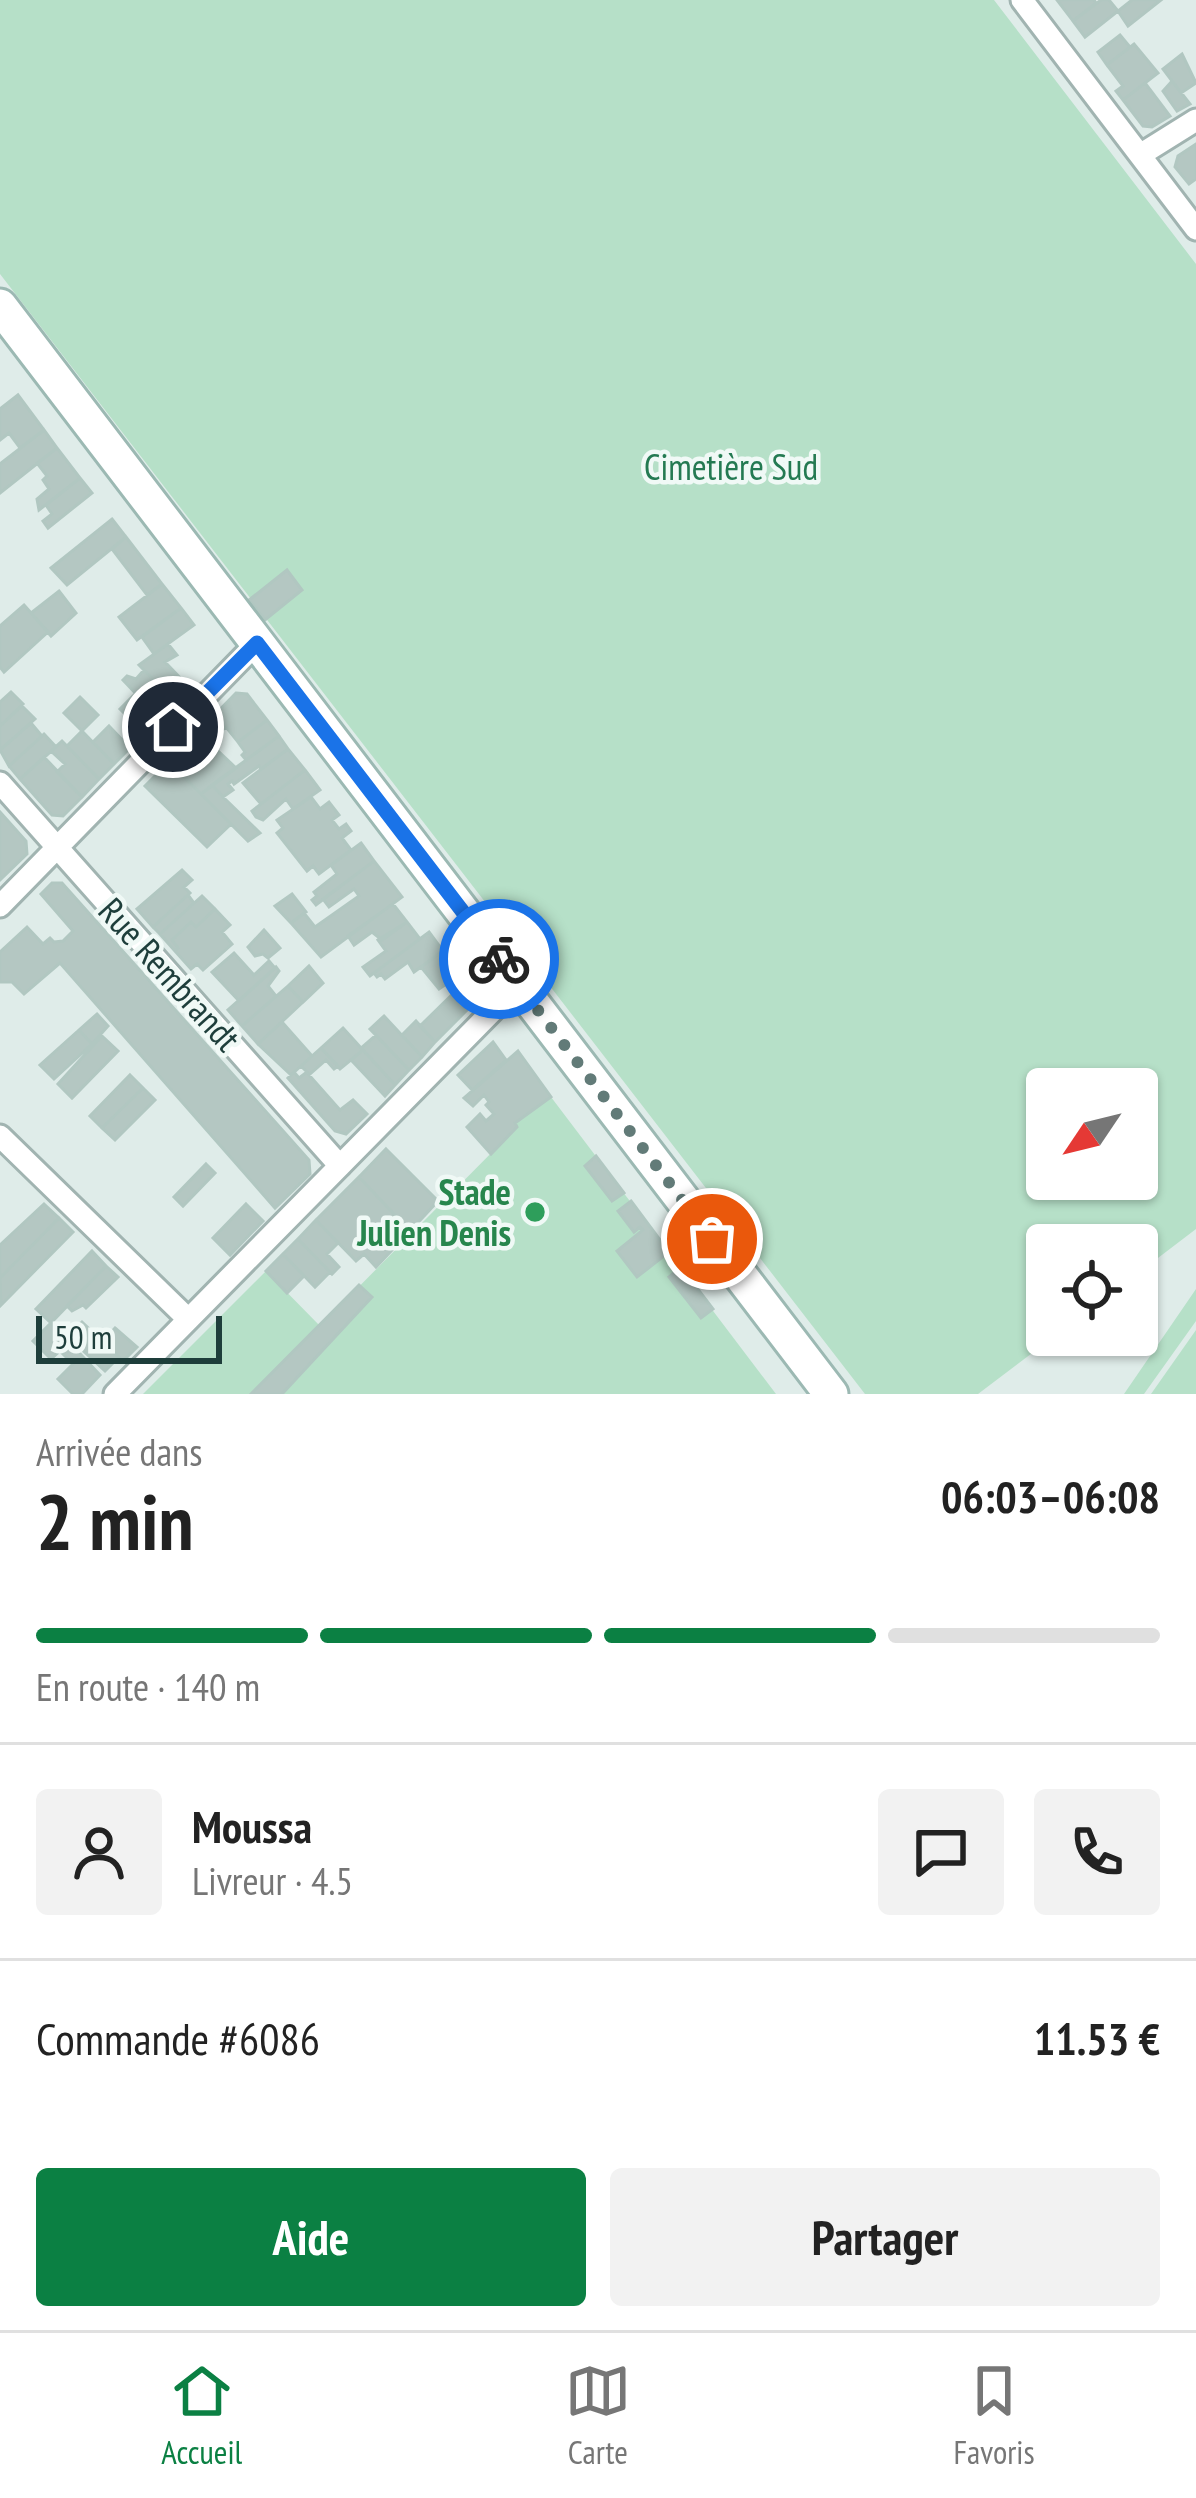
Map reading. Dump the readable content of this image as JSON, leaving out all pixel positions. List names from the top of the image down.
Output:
{
  "streets": {
    "street": ["Rue Rembrandt"]
  },
  "parks": ["Cimetière Sud"],
  "places": ["Stade Julien Denis"],
  "scale_bar": "50 m",
  "north": "bottom left",
  "page": {
    "scale": "50 m",
    "heading": ["2 min", "Arrivée dans", "06:03–06:08"],
    "panel": [
      "Moussa",
      "Livreur · 4.5",
      "Commande #6086",
      "11.53 €"
    ],
    "bar": "En route · 140 m",
    "buttons": ["Aide", "Partager"],
    "tabs": ["Accueil", "Carte", "Favoris"]
  }
}
